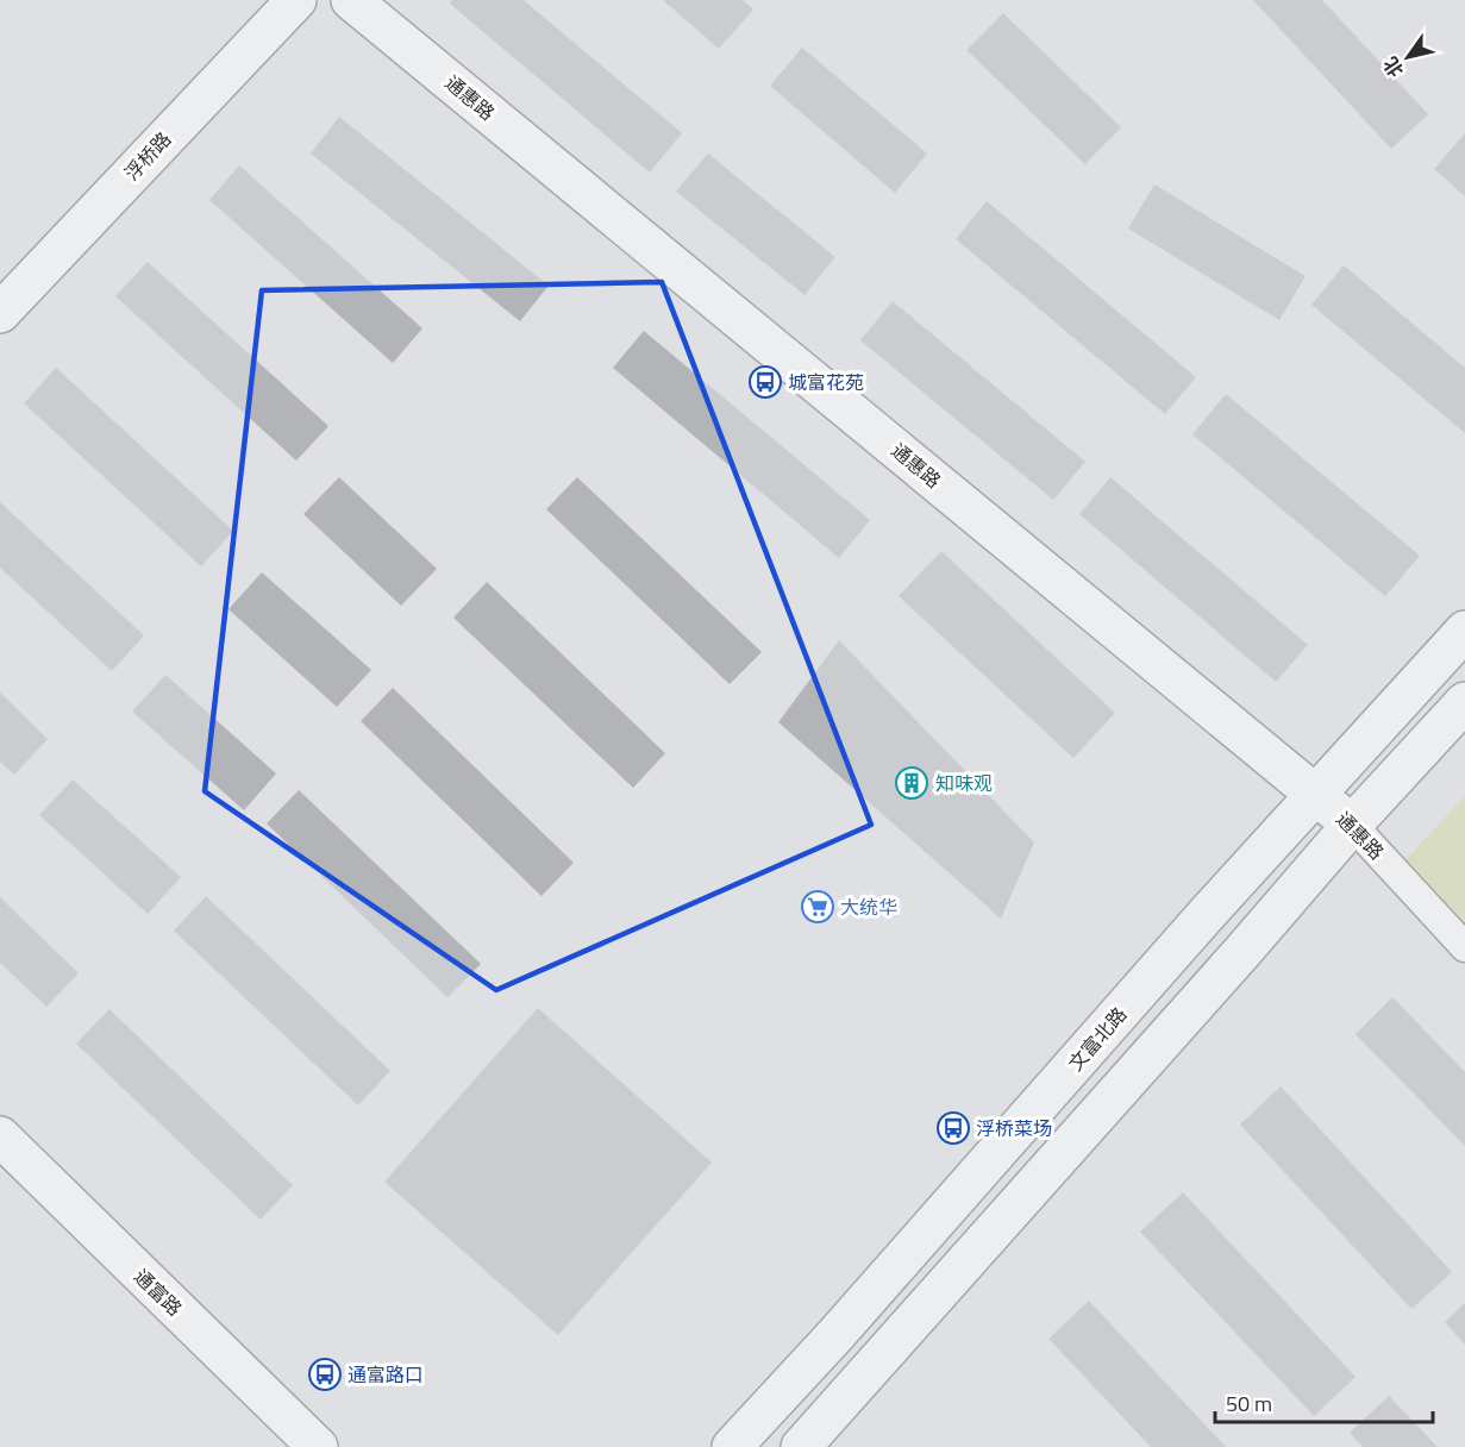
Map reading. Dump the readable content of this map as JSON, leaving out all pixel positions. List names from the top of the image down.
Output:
{
  "streets": {
    "main road": [
      "通惠路",
      "浮桥路",
      "文富北路",
      "通富路"
    ]
  },
  "crossings": [
    ["通惠路", "文富北路"]
  ],
  "places": {
    "bus stop": ["城富花苑", "浮桥菜场", "通富路口"],
    "building": ["知味观"],
    "supermarket": ["大统华"]
  },
  "scale_bar": "50 m",
  "north": "bottom left"
}
